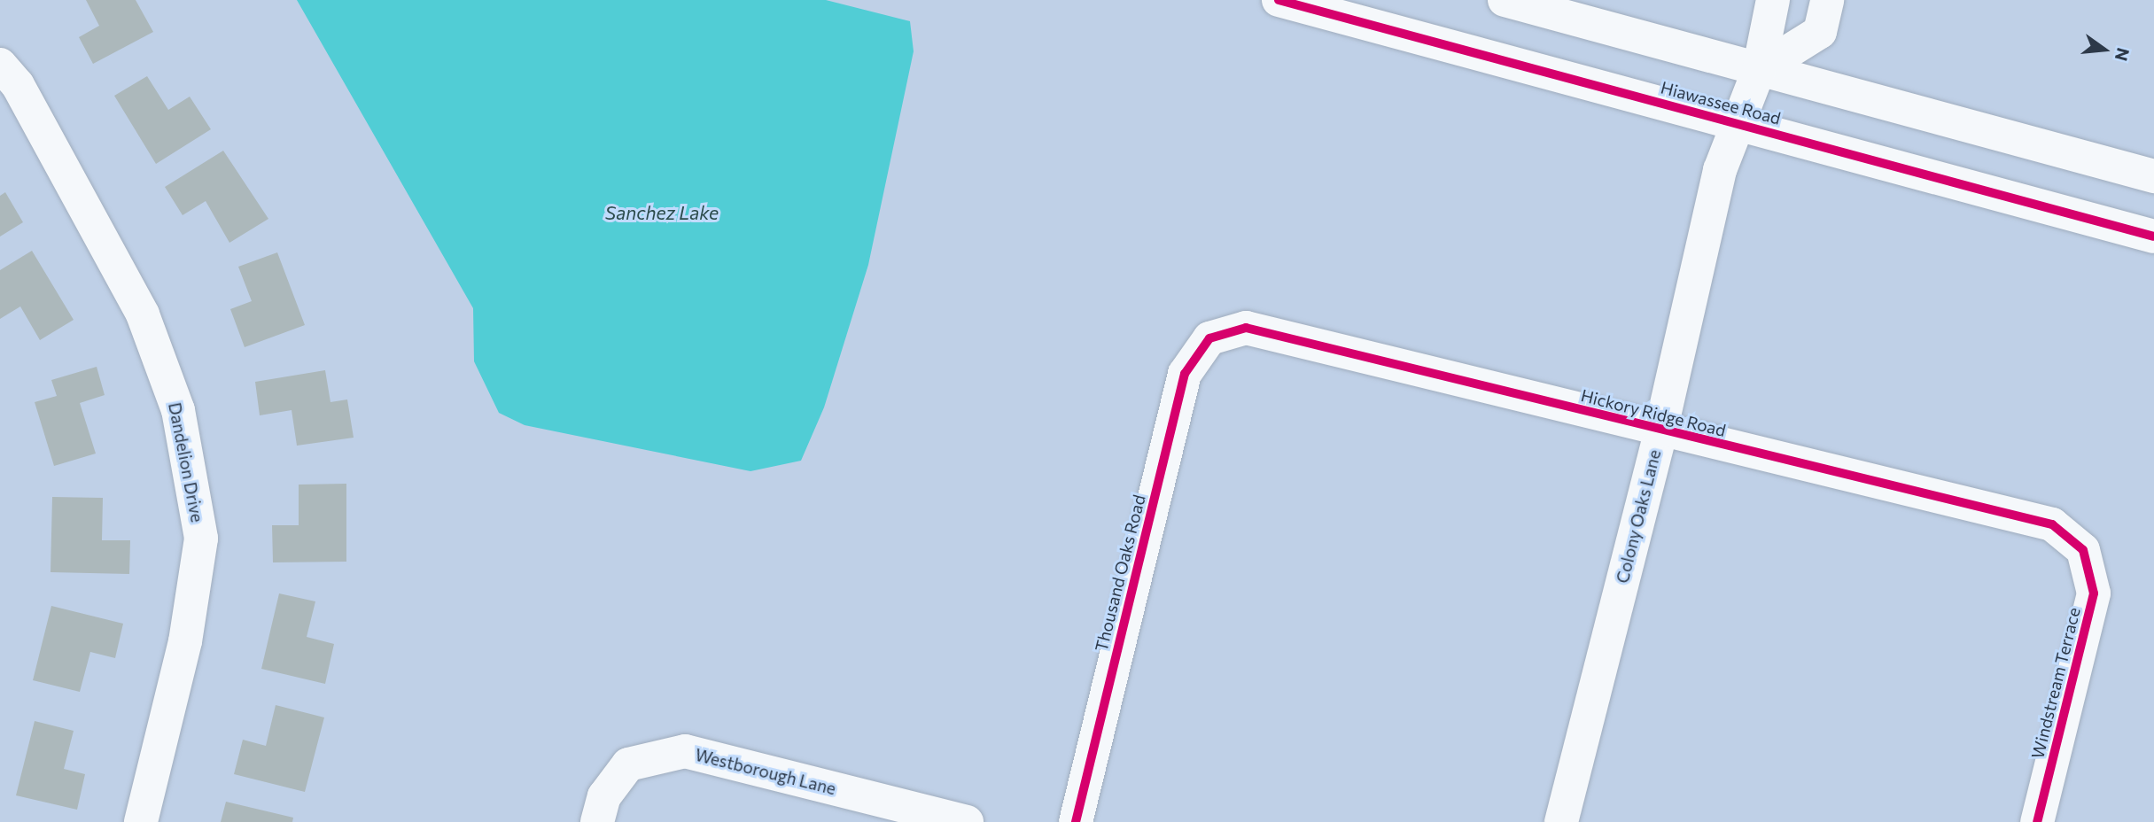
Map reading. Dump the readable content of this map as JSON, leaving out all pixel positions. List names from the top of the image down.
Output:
{
  "streets": {
    "street": [
      "Hiawassee Road",
      "Hickory Ridge Road",
      "Dandelion Drive",
      "Colony Oaks Lane",
      "Thousand Oaks Road",
      "Windstream Terrace",
      "Westborough Lane"
    ]
  },
  "crossings": [
    ["Hiawassee Road", "Colony Oaks Lane"],
    ["Hickory Ridge Road", "Colony Oaks Lane"],
    ["Hickory Ridge Road", "Thousand Oaks Road"],
    ["Hickory Ridge Road", "Windstream Terrace"]
  ],
  "water": ["Sanchez Lake"],
  "north": "right"
}
